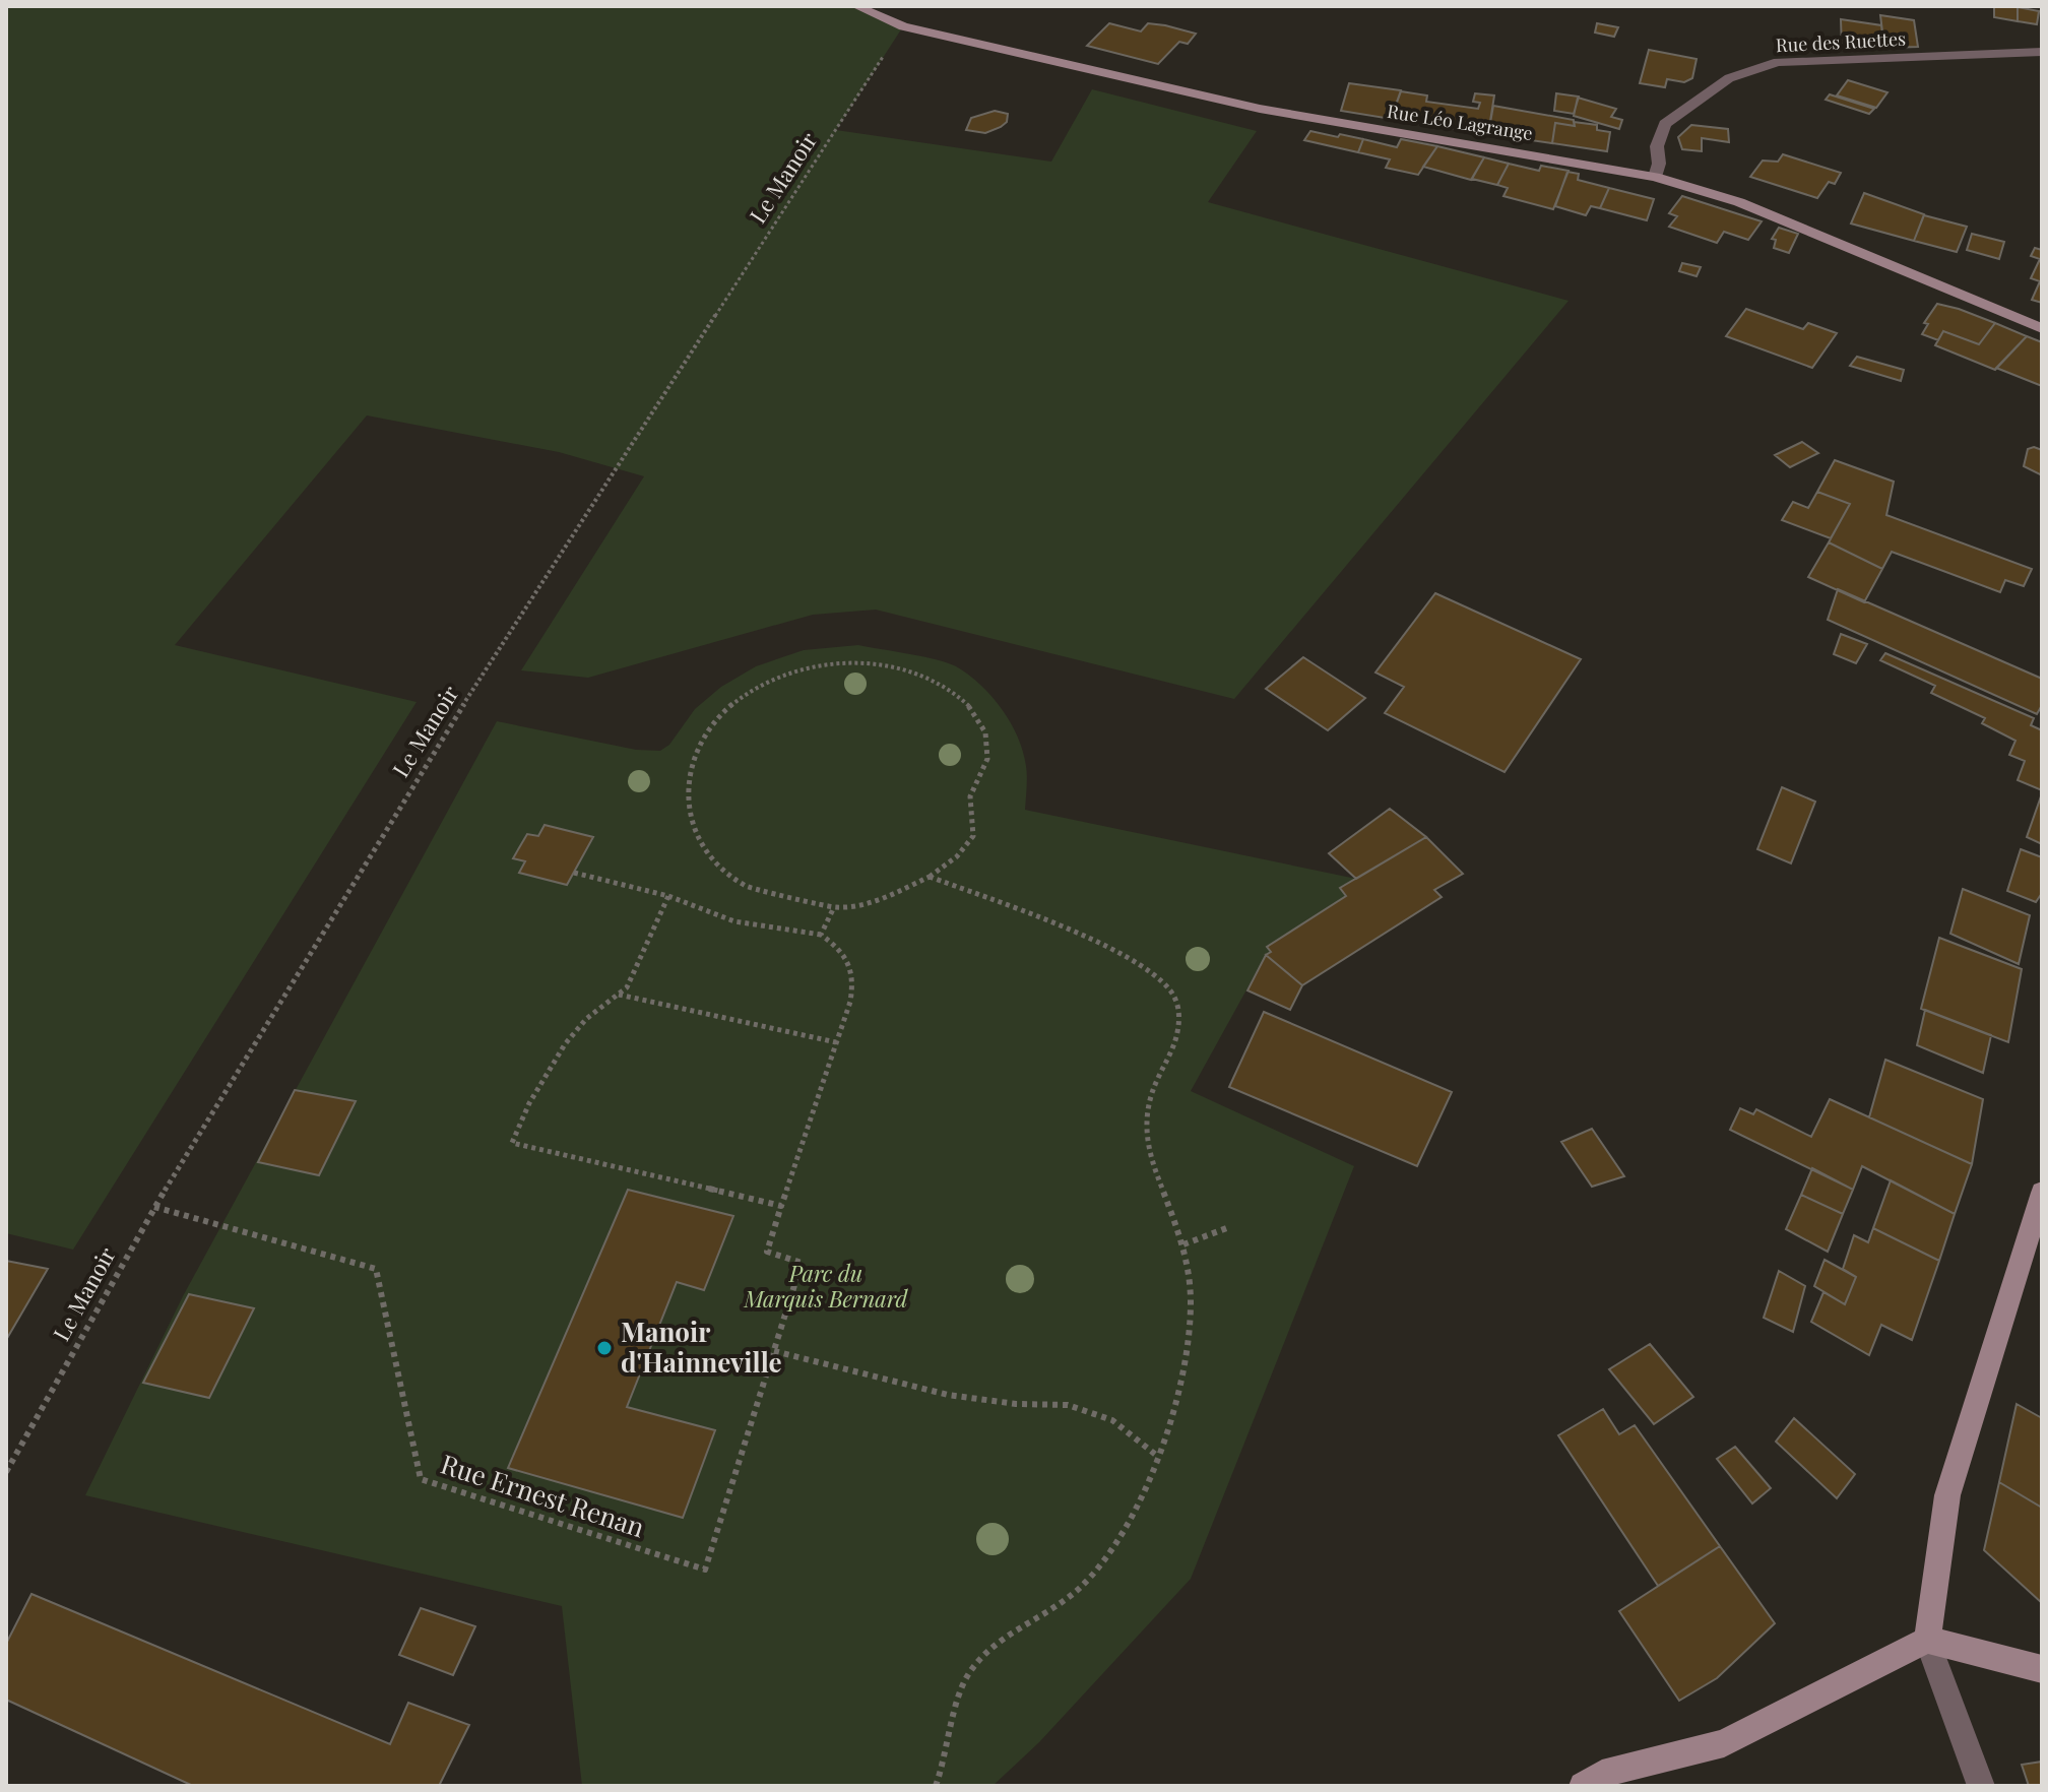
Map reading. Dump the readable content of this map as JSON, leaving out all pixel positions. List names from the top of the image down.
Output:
{
  "streets": {
    "street": ["Rue des Ruettes", "Rue Léo Lagrange"],
    "path": ["Le Manoir", "Rue Ernest Renan"]
  },
  "crossings": [
    ["Rue des Ruettes", "Rue Léo Lagrange"],
    ["Rue Léo Lagrange", "Le Manoir"],
    ["Le Manoir", "Rue Ernest Renan"]
  ],
  "parks": ["Parc du Marquis Bernard"],
  "places": ["Manoir d'Hainneville"]
}
